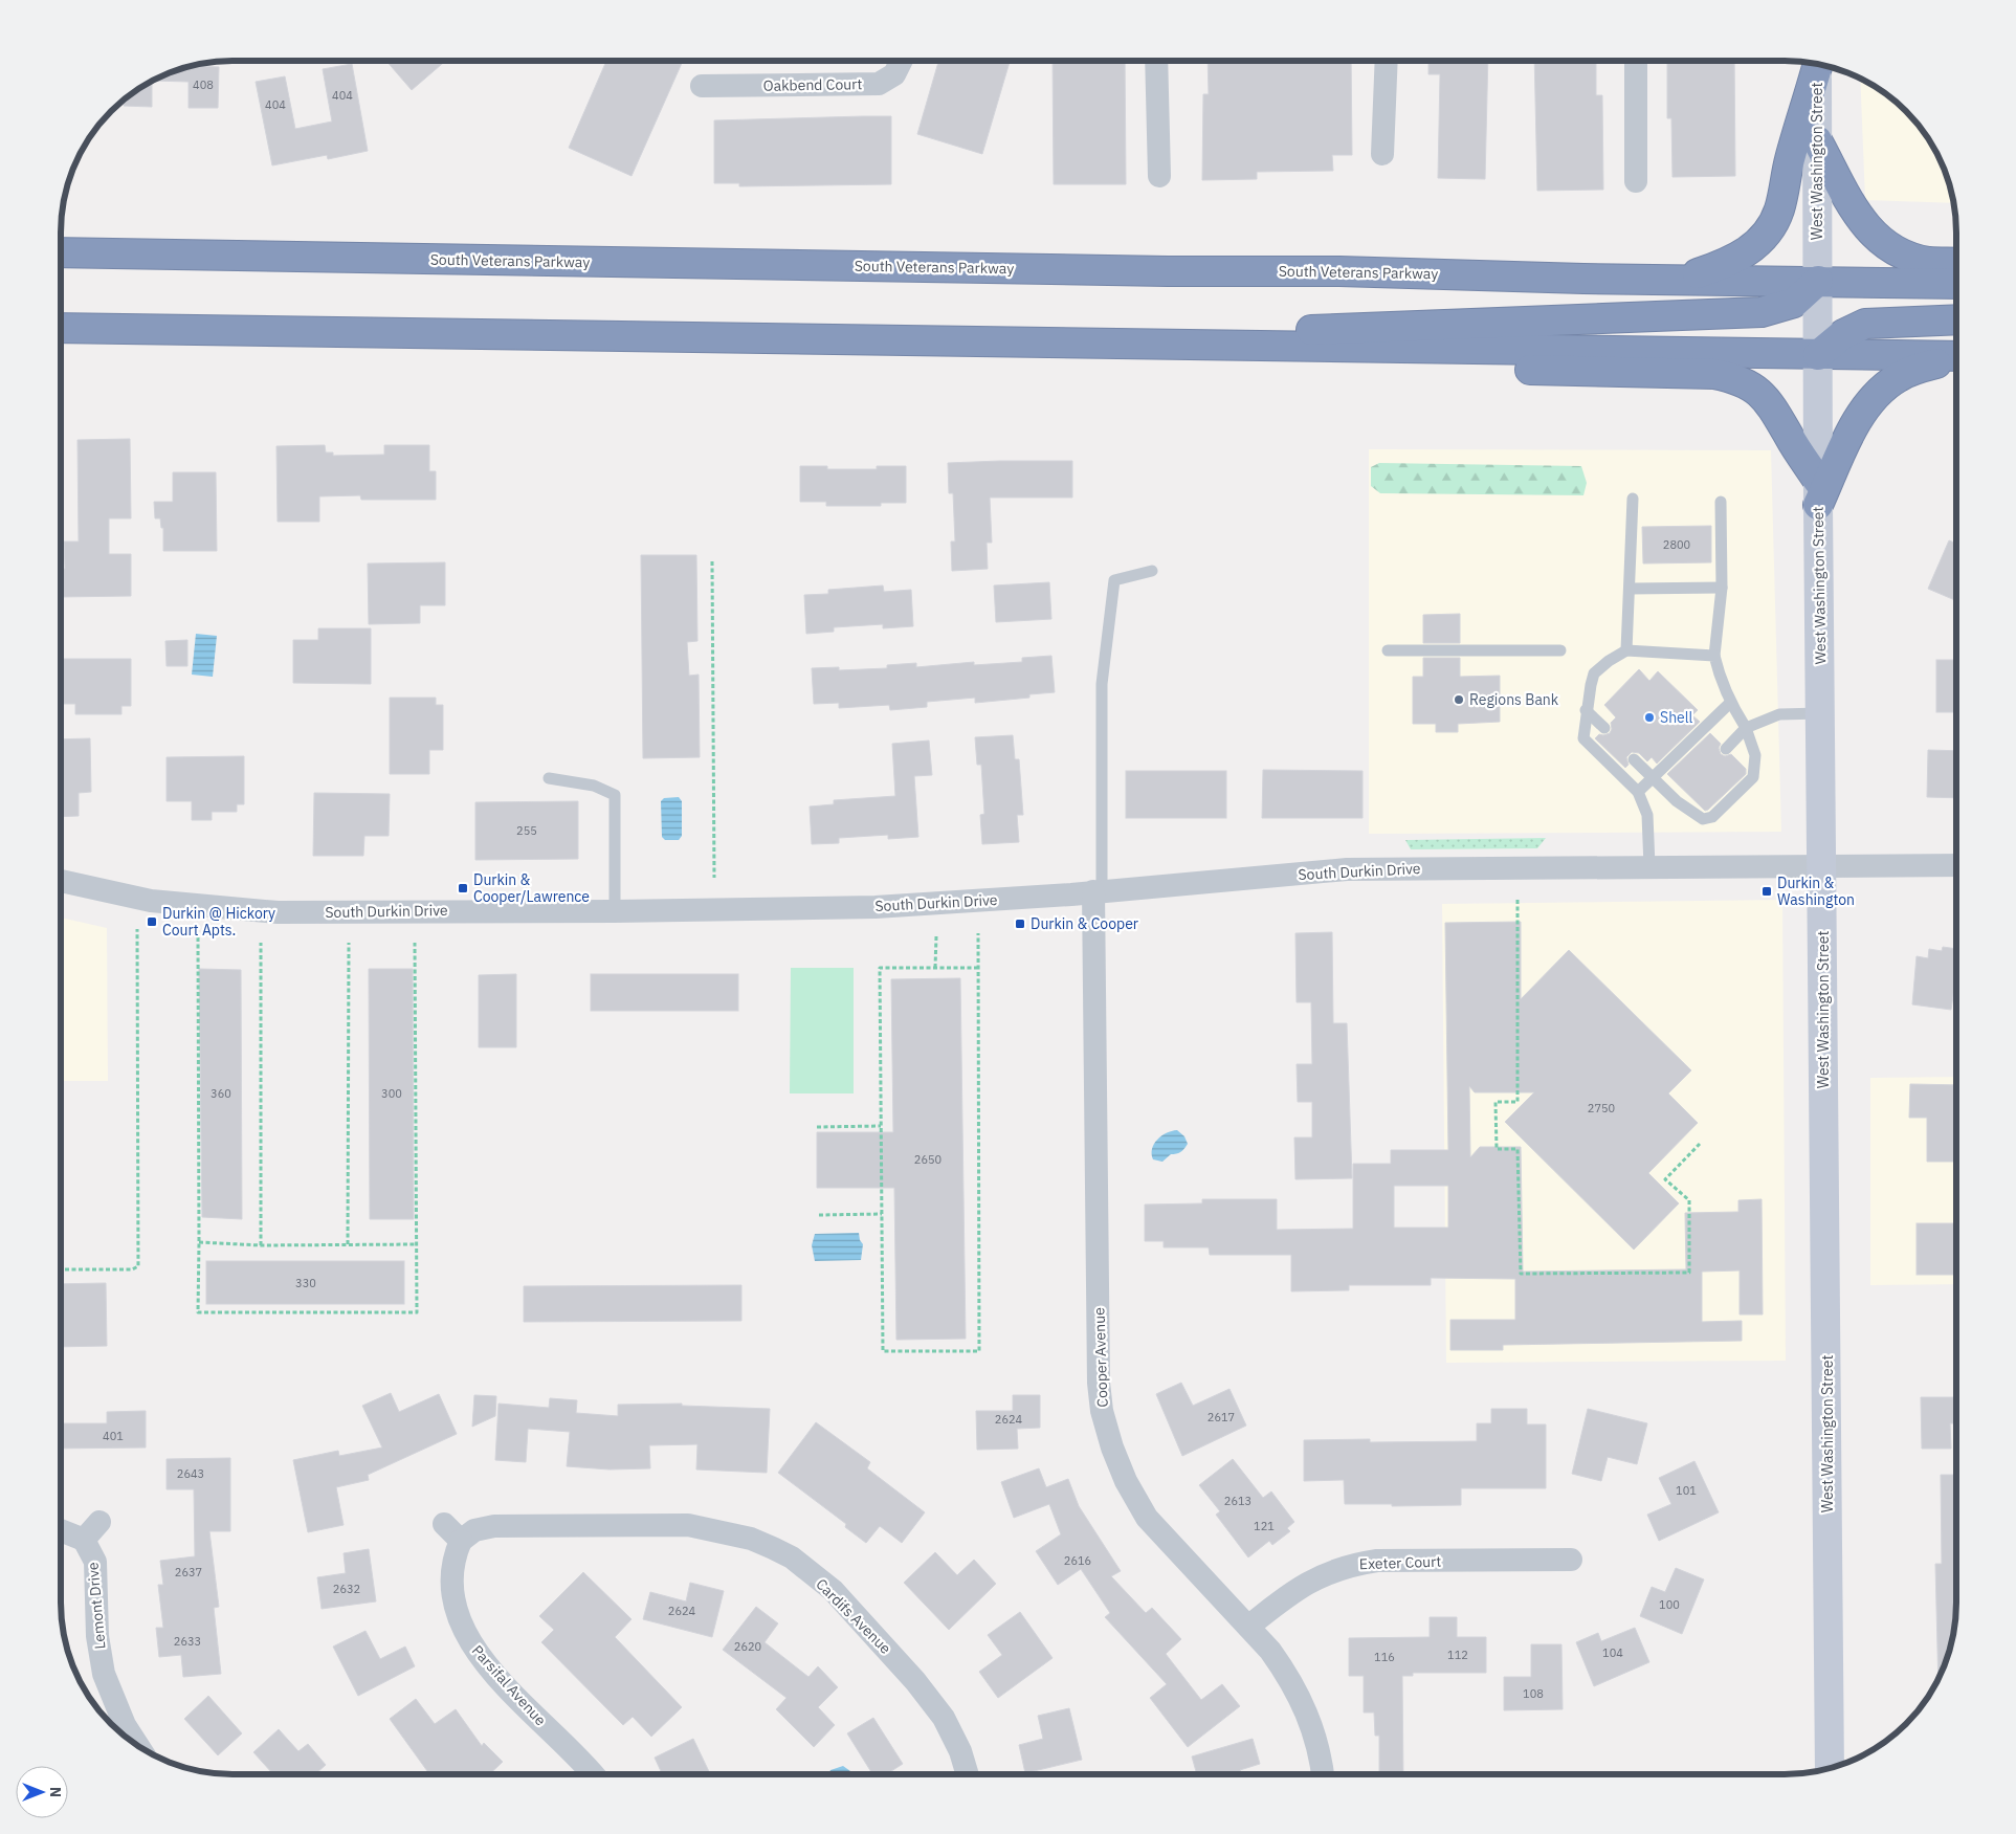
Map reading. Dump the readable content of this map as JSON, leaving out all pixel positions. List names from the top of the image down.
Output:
{
  "streets": {
    "highway": ["South Veterans Parkway"],
    "street": [
      "Oakbend Court",
      "West Washington Street",
      "South Durkin Drive",
      "Cooper Avenue",
      "Exeter Court",
      "Lemont Drive",
      "Cardifs Avenue",
      "Parsifal Avenue"
    ]
  },
  "crossings": [
    ["West Washington Street", "South Veterans Parkway"],
    ["West Washington Street", "South Durkin Drive"],
    ["South Durkin Drive", "Cooper Avenue"],
    ["Cooper Avenue", "Exeter Court"],
    ["Cardifs Avenue", "Parsifal Avenue"]
  ],
  "places": {
    "other": ["Regions Bank", "Shell"],
    "transit": [
      "Durkin & Cooper/Lawrence",
      "Durkin & Washington",
      "Durkin @ Hickory Court Apts.",
      "Durkin & Cooper"
    ]
  },
  "house_numbers": [
    "408",
    "404",
    "404",
    "2800",
    "255",
    "360",
    "300",
    "2750",
    "2650",
    "330",
    "2617",
    "2624",
    "401",
    "2643",
    "101",
    "2613",
    "121",
    "2616",
    "2637",
    "2632",
    "100",
    "2624",
    "2633",
    "2620",
    "104",
    "112",
    "116",
    "108"
  ],
  "north": "right"
}
